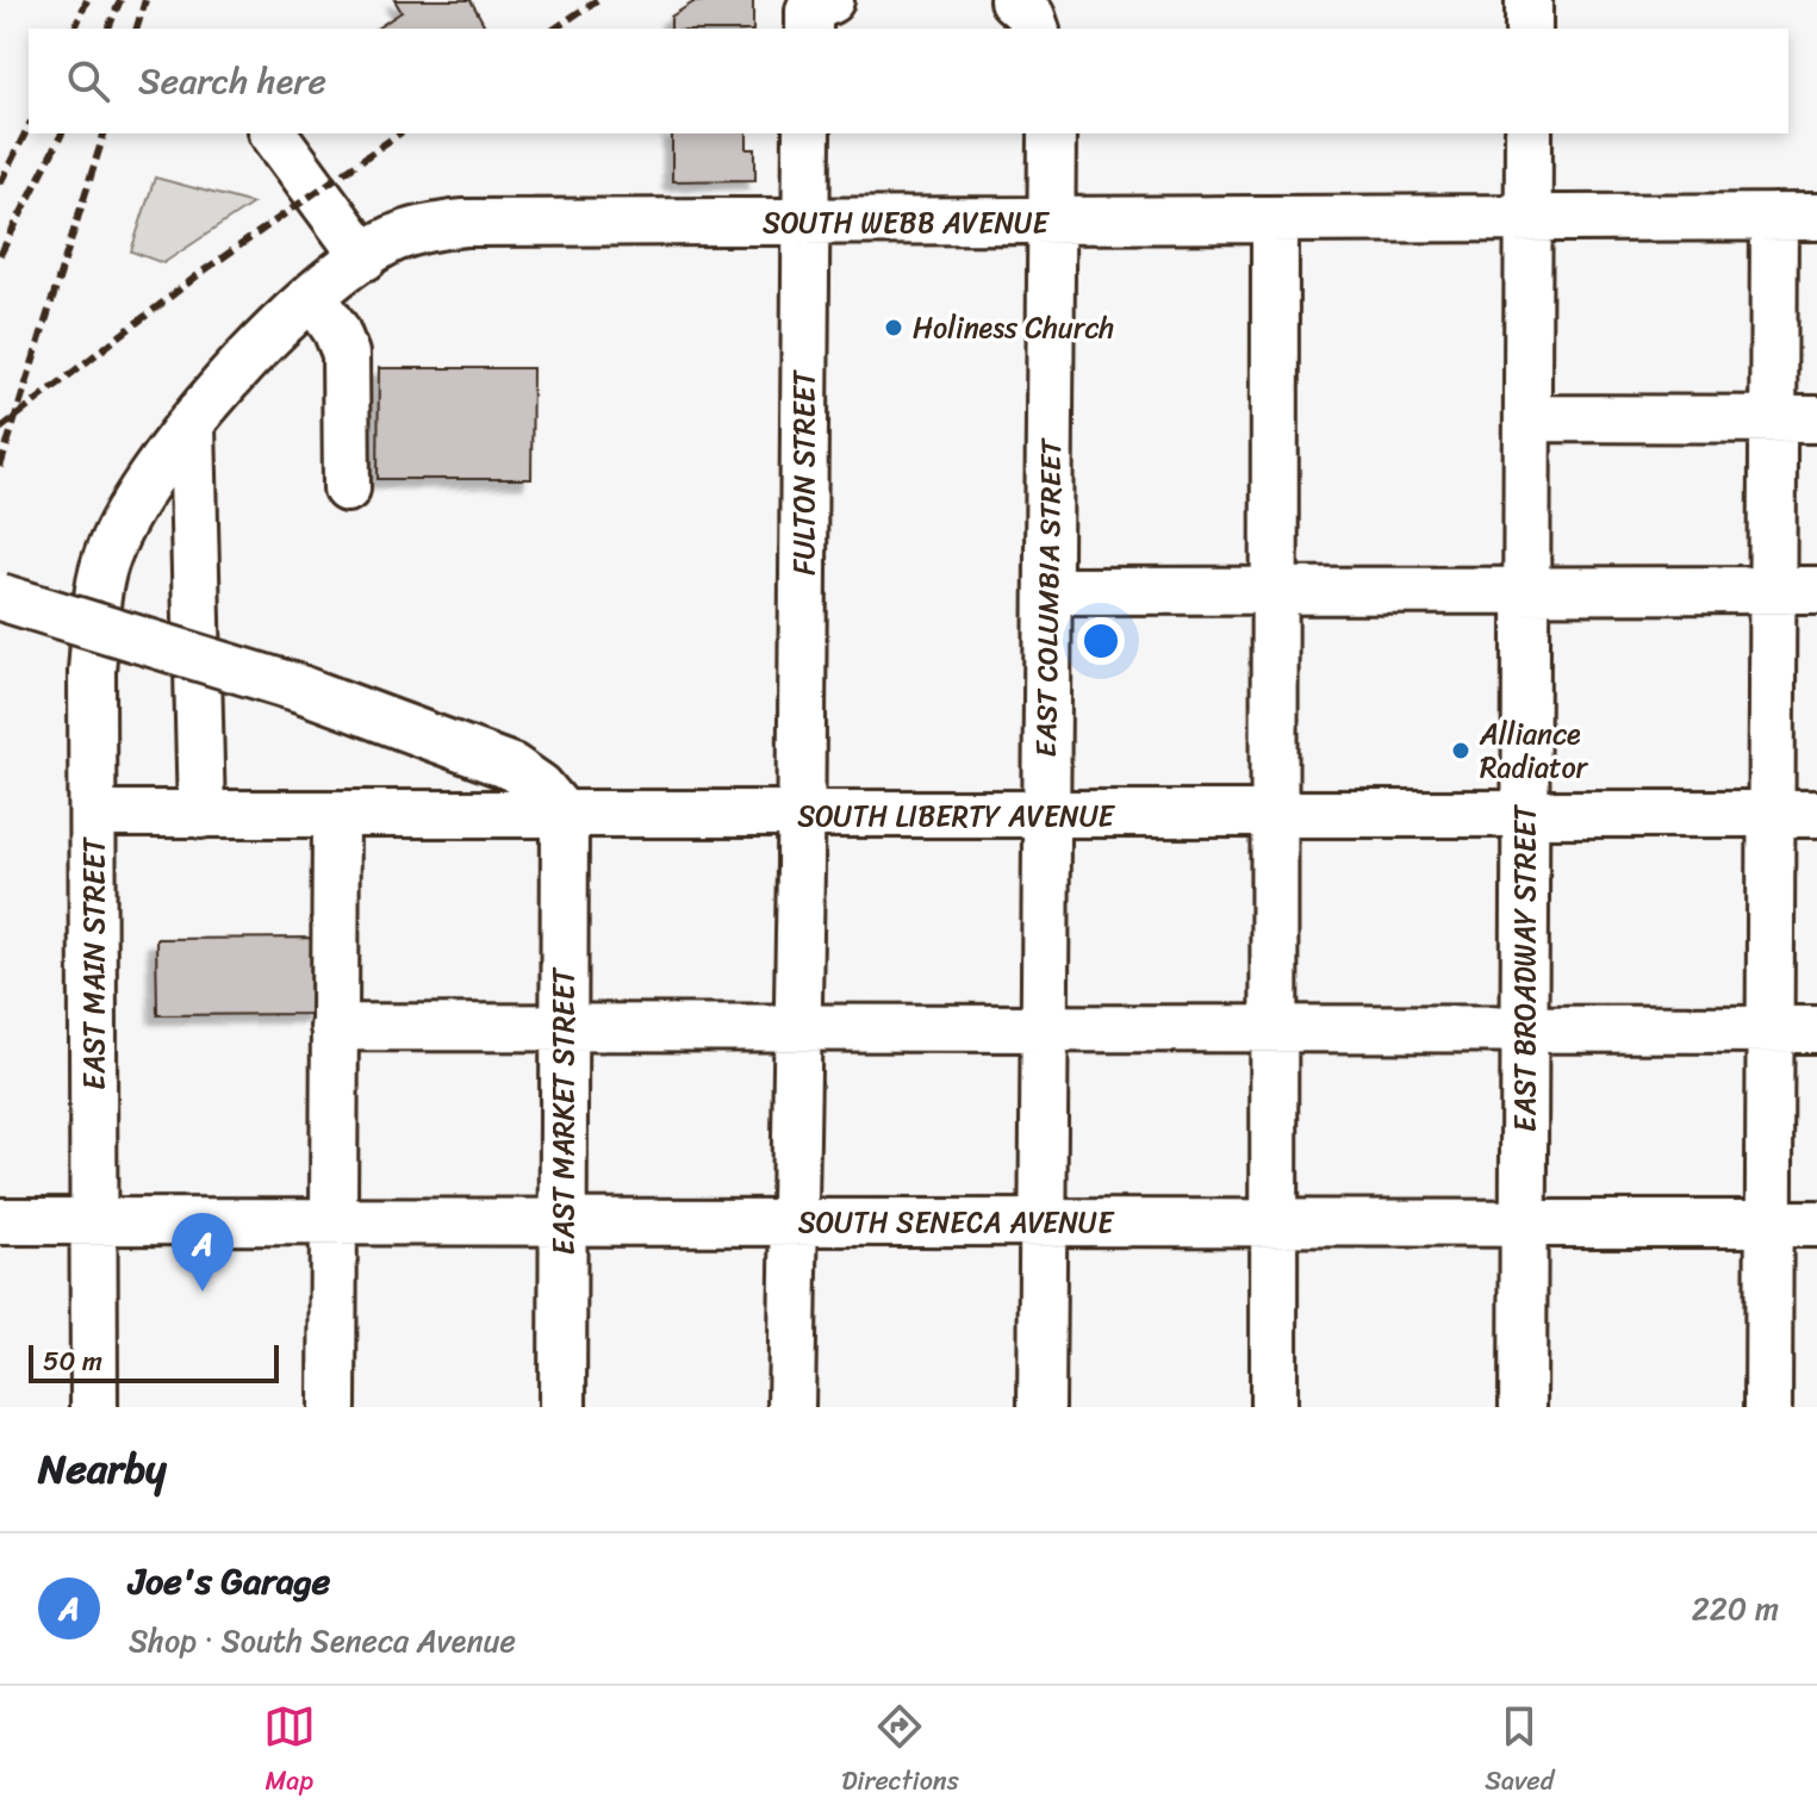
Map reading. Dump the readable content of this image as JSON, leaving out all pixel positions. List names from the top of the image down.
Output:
{
  "streets": {
    "street": [
      "SOUTH WEBB AVENUE",
      "FULTON STREET",
      "EAST COLUMBIA STREET",
      "SOUTH LIBERTY AVENUE",
      "EAST MAIN STREET",
      "EAST BROADWAY STREET",
      "EAST MARKET STREET",
      "SOUTH SENECA AVENUE"
    ]
  },
  "crossings": [
    ["SOUTH WEBB AVENUE", "FULTON STREET"],
    ["SOUTH WEBB AVENUE", "EAST COLUMBIA STREET"],
    ["SOUTH WEBB AVENUE", "EAST MAIN STREET"],
    ["SOUTH WEBB AVENUE", "EAST BROADWAY STREET"],
    ["FULTON STREET", "SOUTH LIBERTY AVENUE"],
    ["FULTON STREET", "SOUTH SENECA AVENUE"],
    ["EAST COLUMBIA STREET", "SOUTH LIBERTY AVENUE"],
    ["EAST COLUMBIA STREET", "SOUTH SENECA AVENUE"],
    ["SOUTH LIBERTY AVENUE", "EAST MAIN STREET"],
    ["SOUTH LIBERTY AVENUE", "EAST BROADWAY STREET"],
    ["SOUTH LIBERTY AVENUE", "EAST MARKET STREET"],
    ["EAST MAIN STREET", "SOUTH SENECA AVENUE"],
    ["EAST BROADWAY STREET", "SOUTH SENECA AVENUE"],
    ["EAST MARKET STREET", "SOUTH SENECA AVENUE"]
  ],
  "places": ["Holiness Church", "Alliance Radiator"],
  "scale_bar": "50 m",
  "page": {
    "search": "Search here",
    "pins": "A",
    "scale": "50 m",
    "heading": "Nearby",
    "list": [
      {
        "mark": "A",
        "name": "Joe's Garage",
        "note": "Shop · South Seneca Avenue",
        "value": "220 m"
      }
    ],
    "nav": ["Map", "Directions", "Saved"]
  }
}
